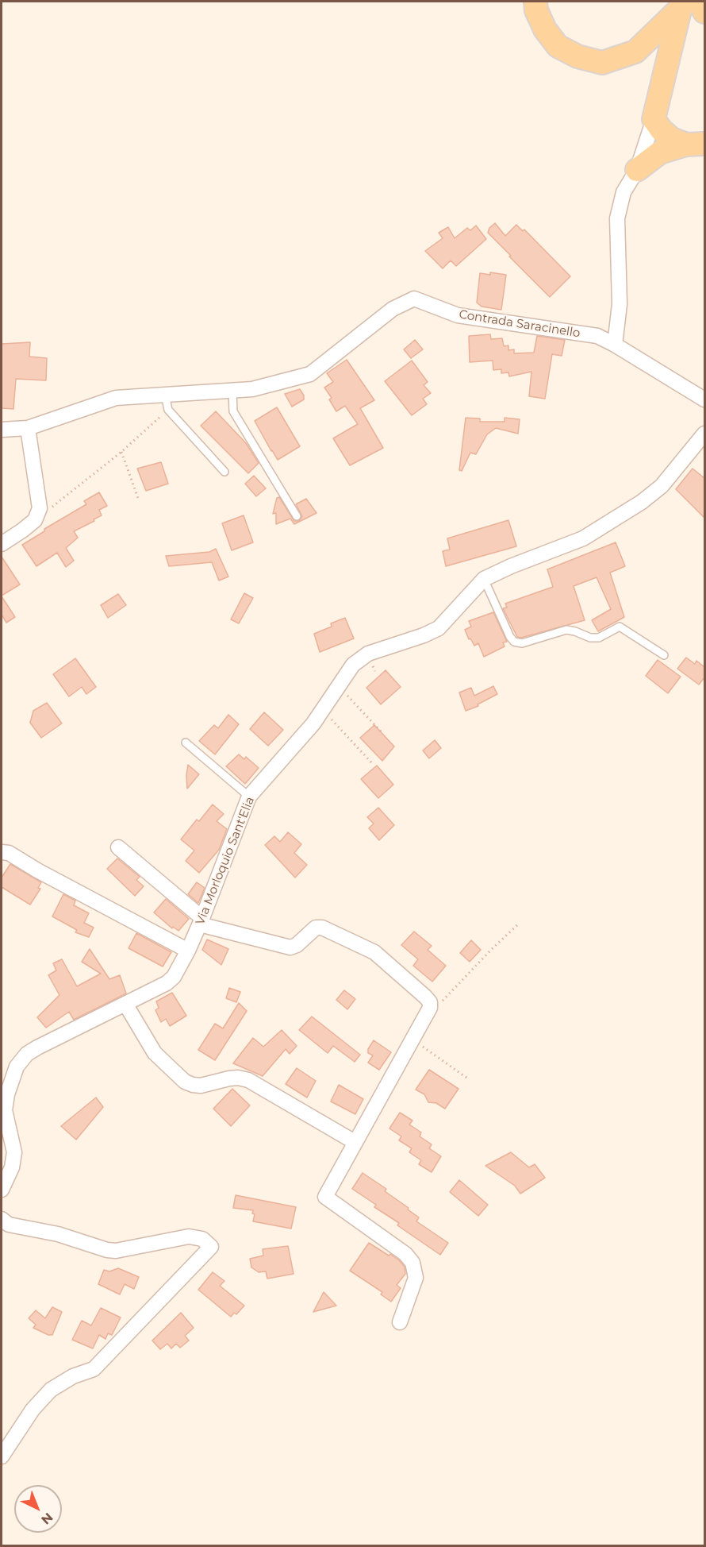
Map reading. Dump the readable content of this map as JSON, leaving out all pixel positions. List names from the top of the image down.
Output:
{
  "streets": {
    "street": ["Contrada Saracinello", "Via Morloquio Sant'Elia"]
  },
  "north": "bottom right"
}
